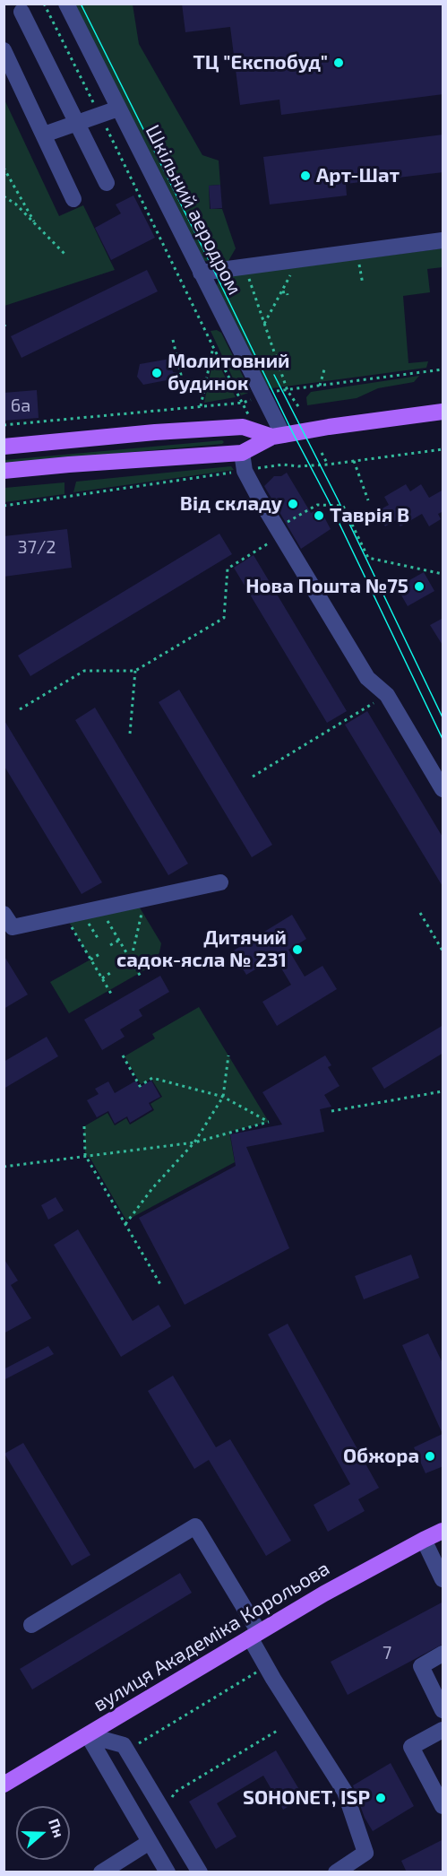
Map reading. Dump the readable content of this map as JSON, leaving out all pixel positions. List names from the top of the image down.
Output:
{
  "streets": {
    "main road": ["вулиця Академіка Корольова"],
    "street": ["Шкільний аеродром"]
  },
  "places": [
    "ТЦ \"Експобуд\"",
    "Арт-Шат",
    "Молитовний будинок",
    "Від складу",
    "Таврія В",
    "Нова Пошта №75",
    "Дитячий садок-ясла № 231",
    "Обжора",
    "SOHONET, ISP"
  ],
  "house_numbers": ["6а", "37/2", "7"],
  "north": "right"
}
